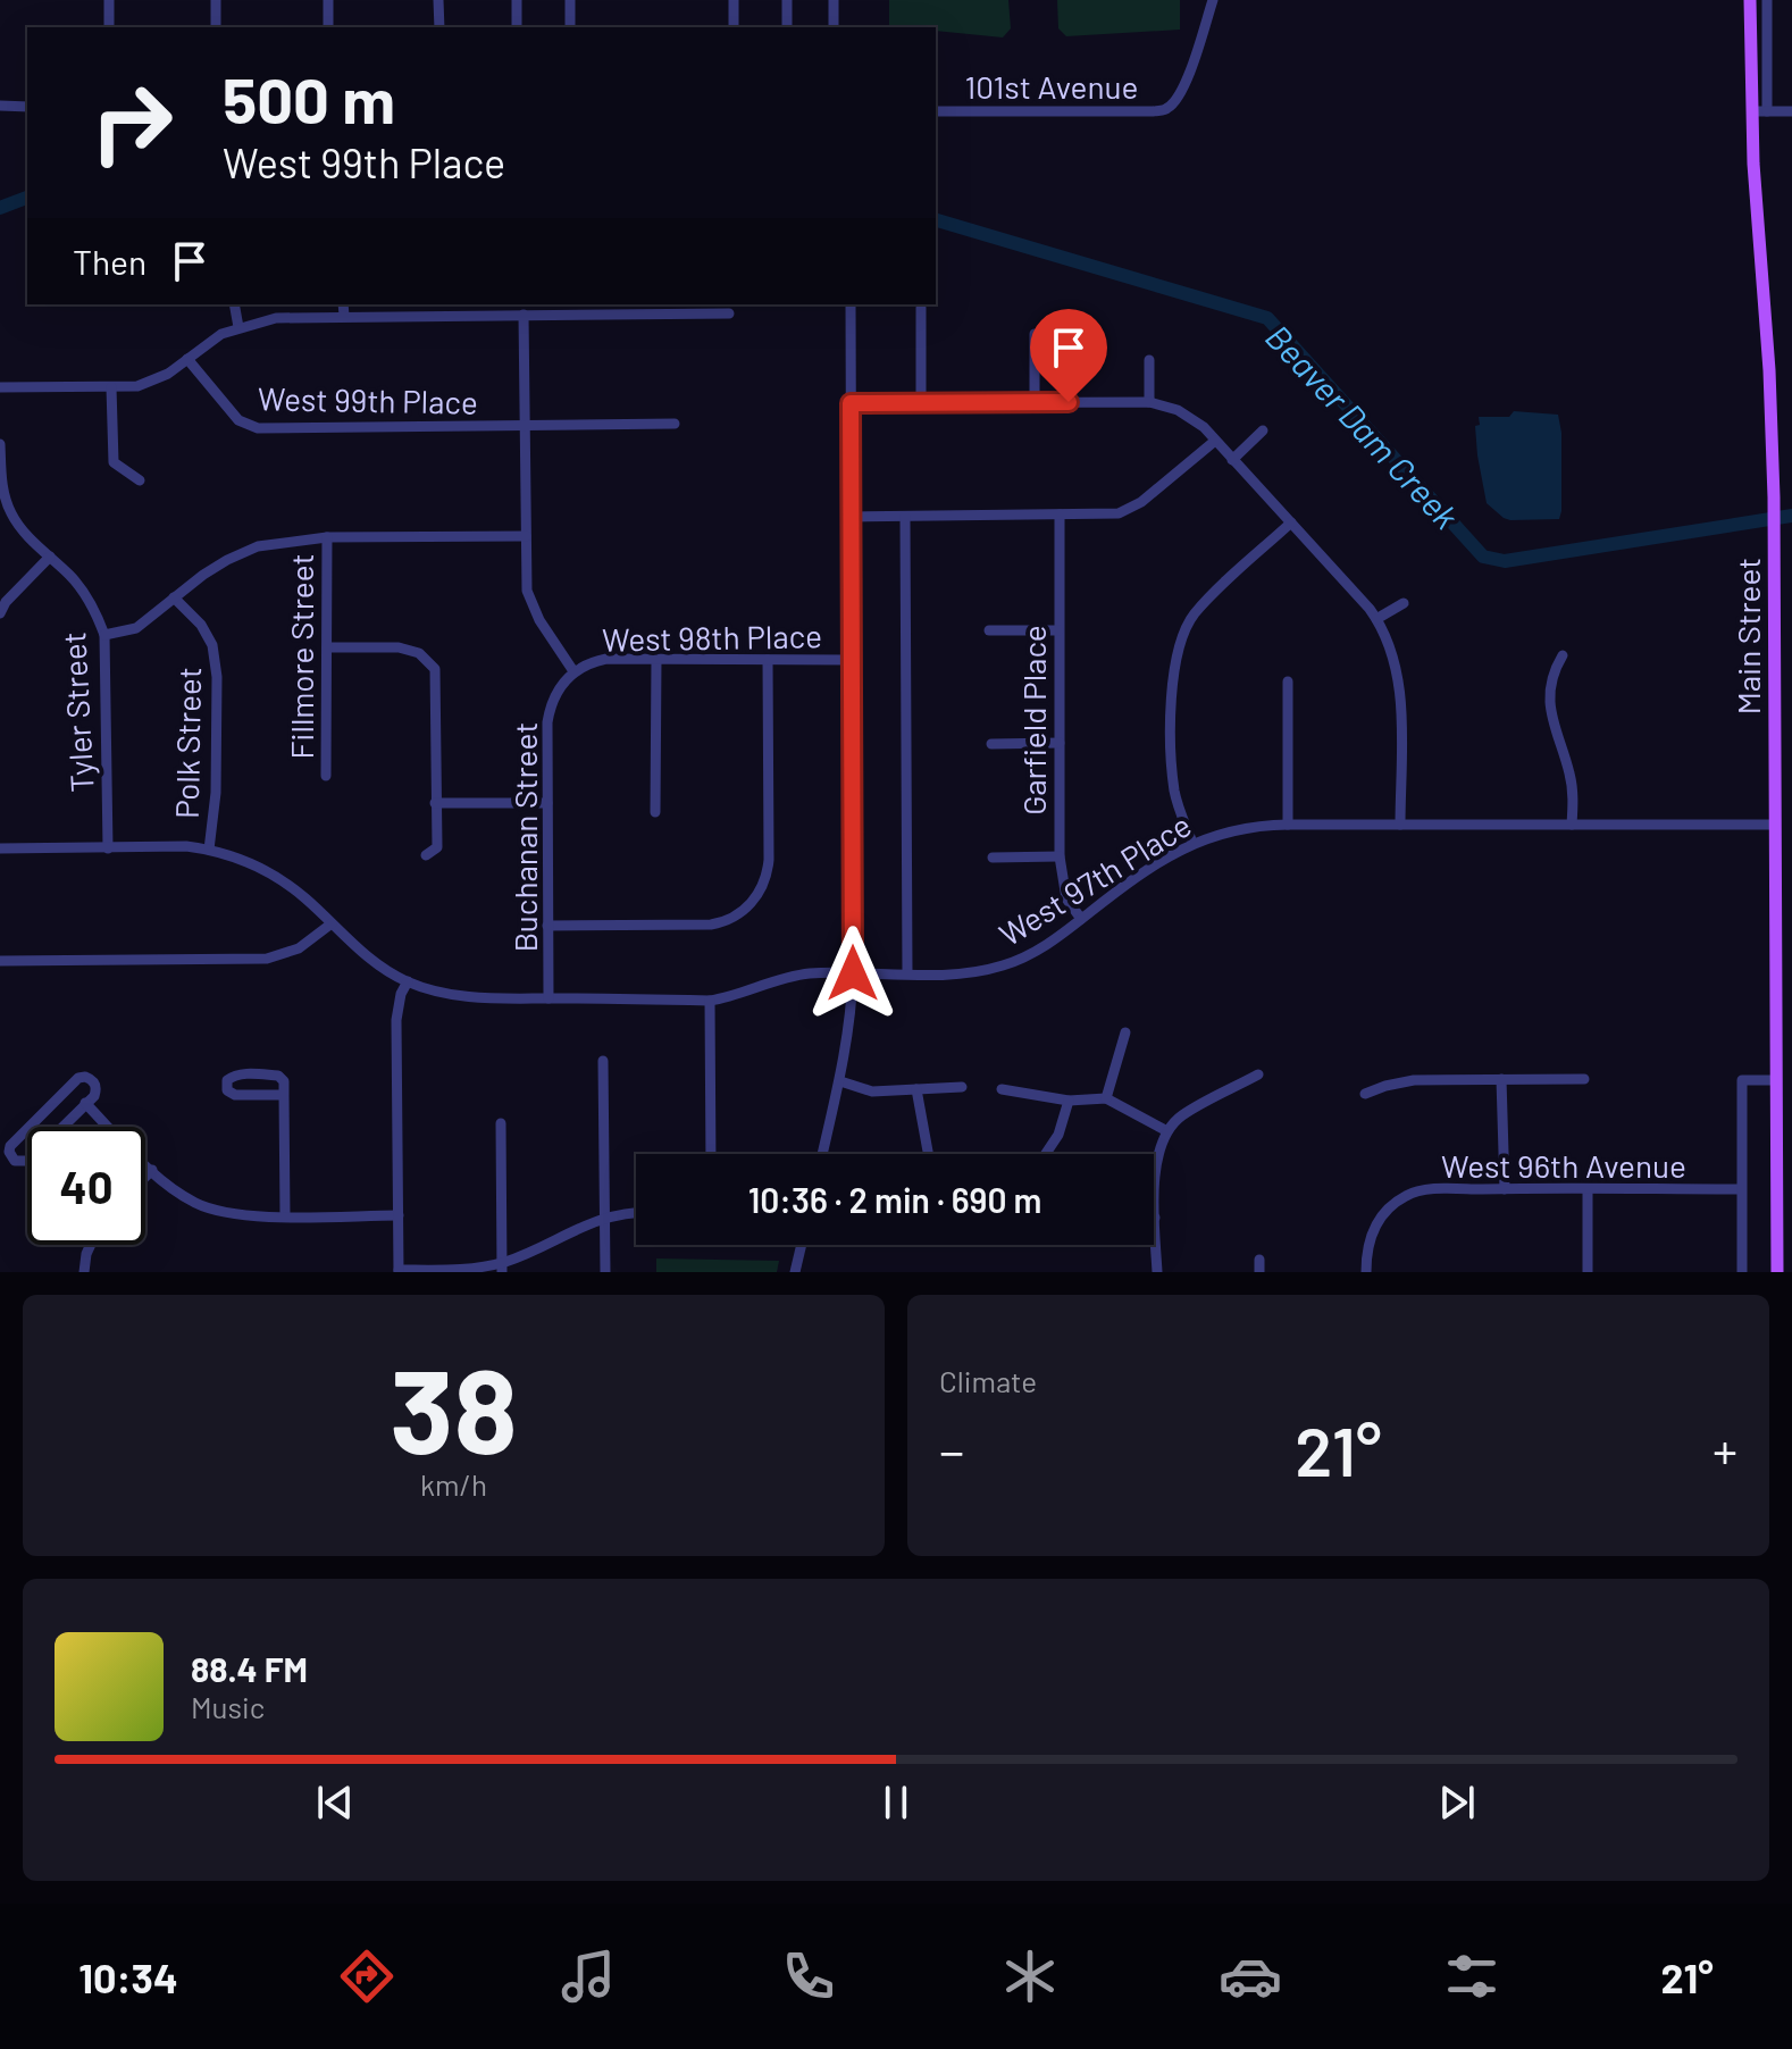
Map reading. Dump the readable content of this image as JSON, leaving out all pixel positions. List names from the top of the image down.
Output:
{
  "streets": {
    "main road": ["Main Street"],
    "street": [
      "101st Avenue",
      "West 99th Place",
      "West 98th Place",
      "Fillmore Street",
      "Tyler Street",
      "Garfield Place",
      "Polk Street",
      "Buchanan Street",
      "West 97th Place",
      "West 96th Avenue"
    ]
  },
  "crossings": [
    ["Main Street", "West 97th Place"],
    ["West 98th Place", "Buchanan Street"],
    ["Tyler Street", "West 97th Place"],
    ["Garfield Place", "West 97th Place"],
    ["Polk Street", "West 97th Place"],
    ["Buchanan Street", "West 97th Place"]
  ],
  "water": ["Beaver Dam Creek"],
  "page": {
    "turn": ["500 m", "West 99th Place"],
    "then": "Then",
    "limit": "40",
    "trip": "10:36 · 2 min · 690 m",
    "tile": [
      ["38", "km/h"],
      "Climate"
    ],
    "heat": ["−", "21°", "+"],
    "song": ["88.4 FM", "Music"],
    "tabs": ["10:34", "21°"]
  }
}
